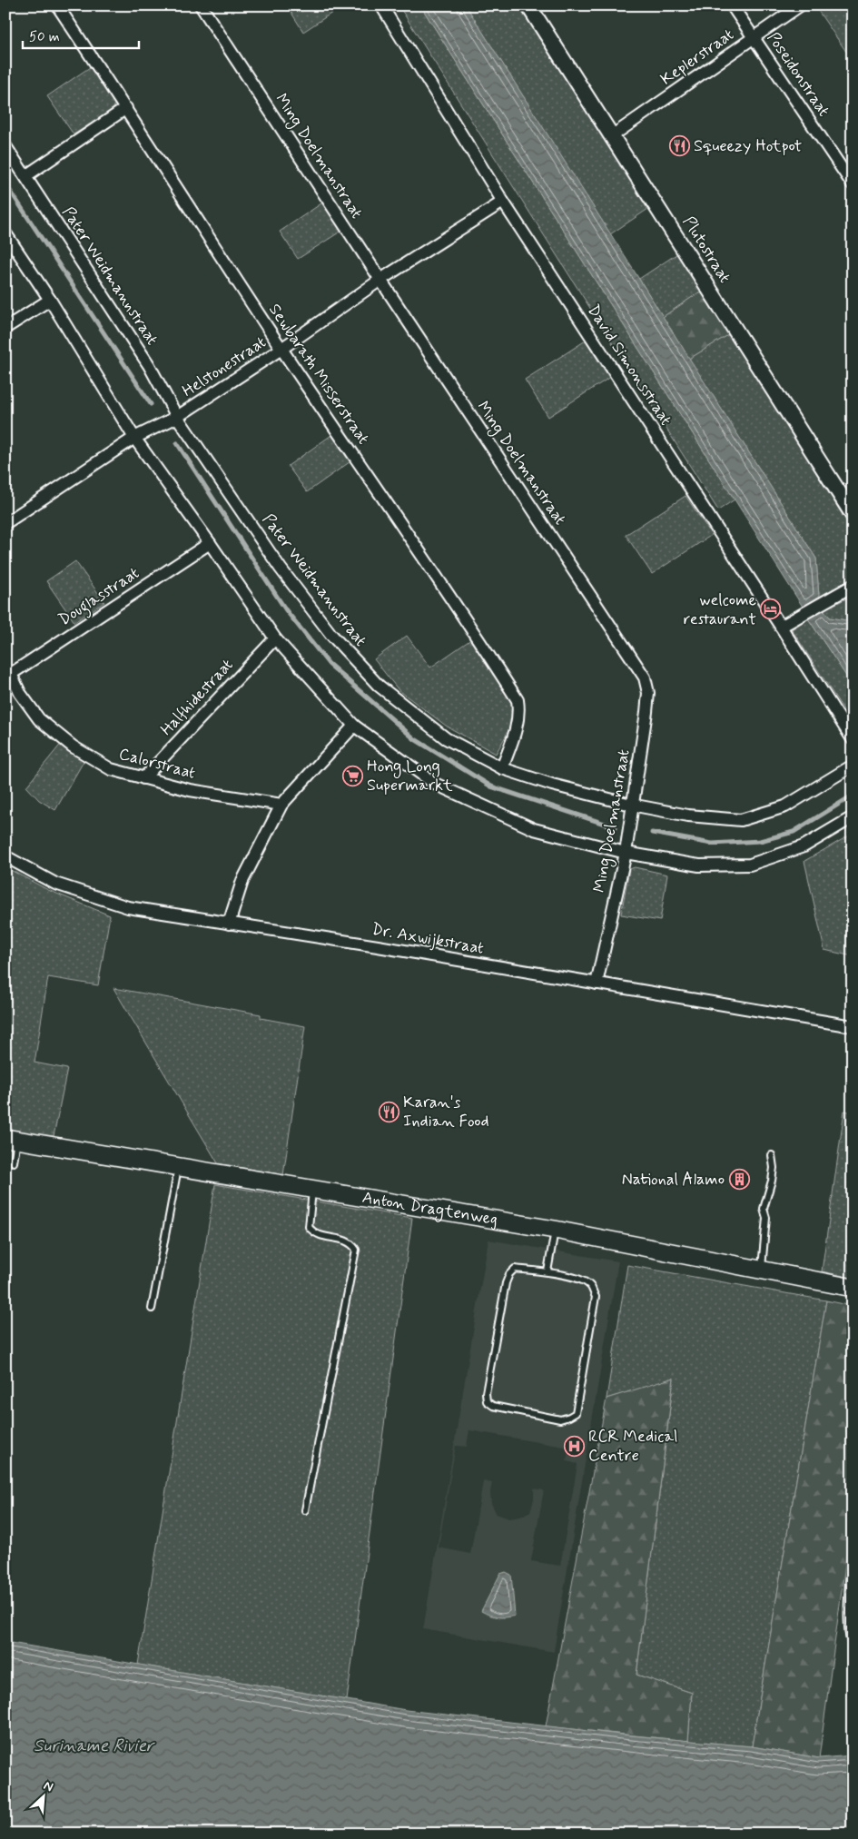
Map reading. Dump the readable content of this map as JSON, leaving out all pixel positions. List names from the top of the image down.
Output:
{
  "streets": {
    "main road": ["Anton Dragtenweg"],
    "street": [
      "Keplerstraat",
      "Poseidonstraat",
      "Ming Doelmanstraat",
      "Plutostraat",
      "Pater Weidmannstraat",
      "David Simonsstraat",
      "Helstonestraat",
      "Sewbarath Misserstraat",
      "Douglasstraat",
      "Halfhidestraat",
      "Calorstraat",
      "Dr. Axwijkstraat"
    ]
  },
  "crossings": [
    ["Keplerstraat", "Poseidonstraat"],
    ["Keplerstraat", "Plutostraat"],
    ["Ming Doelmanstraat", "Pater Weidmannstraat"],
    ["Ming Doelmanstraat", "Helstonestraat"],
    ["Ming Doelmanstraat", "Dr. Axwijkstraat"],
    ["Pater Weidmannstraat", "Helstonestraat"],
    ["Pater Weidmannstraat", "Sewbarath Misserstraat"],
    ["David Simonsstraat", "Helstonestraat"],
    ["Helstonestraat", "Sewbarath Misserstraat"],
    ["Douglasstraat", "Calorstraat"],
    ["Halfhidestraat", "Calorstraat"]
  ],
  "water": ["Suriname Rivier"],
  "places": {
    "restaurant": ["Squeezy Hotpot", "Karan's Indian Food"],
    "hotel": ["welcome restaurant"],
    "supermarket": ["Hong Long Supermarkt"],
    "building": ["National Alamo"],
    "hospital": ["RCR Medical Centre"]
  },
  "scale_bar": "50 m",
  "north": "top right"
}
